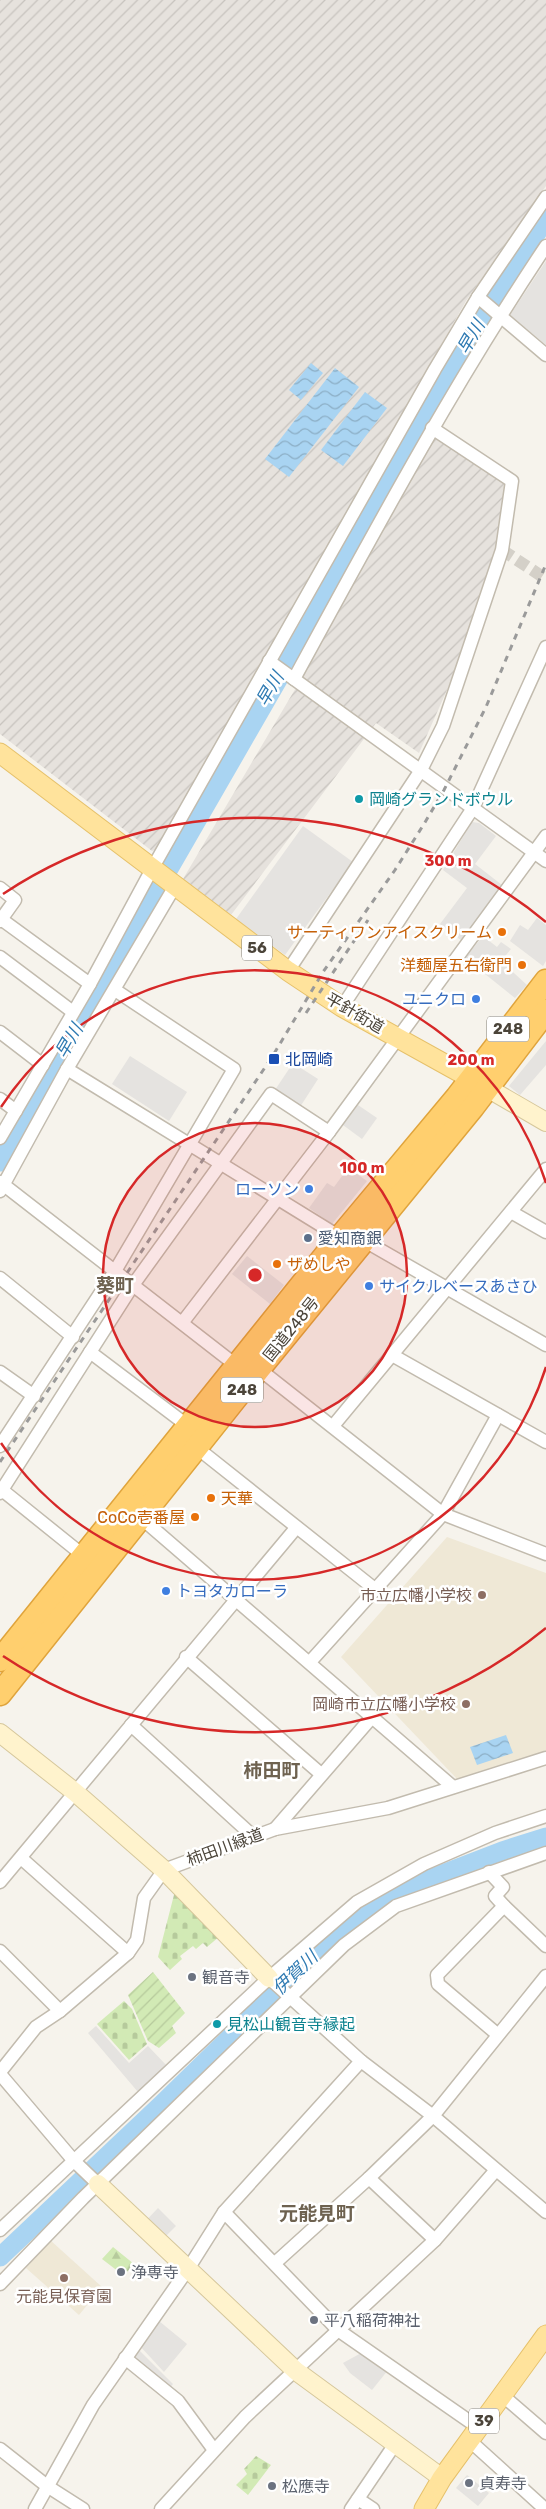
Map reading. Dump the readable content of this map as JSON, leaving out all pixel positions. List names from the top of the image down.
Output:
{
  "streets": {
    "highway": ["248", "国道248号"],
    "main road": ["56", "平針街道", "39"],
    "street": ["柿田川緑道"]
  },
  "crossings": [
    ["56", "平針街道"],
    ["平針街道", "国道248号"]
  ],
  "districts": ["葵町", "柿田町", "元能見町"],
  "water": ["早川", "伊賀川"],
  "places": {
    "other": [
      "岡崎グランドボウル",
      "サーティワンアイスクリーム",
      "洋麺屋五右衛門",
      "ユニクロ",
      "ローソン",
      "愛知商銀",
      "ザめしや",
      "サイクルベースあさひ",
      "天華",
      "CoCo壱番屋",
      "トヨタカローラ",
      "市立広幡小学校",
      "岡崎市立広幡小学校",
      "観音寺",
      "見松山観音寺縁起",
      "浄専寺",
      "元能見保育園",
      "平八稲荷神社",
      "貞寿寺",
      "松應寺"
    ],
    "transit": ["北岡崎"]
  },
  "rings": ["300 m", "200 m", "100 m"]
}
